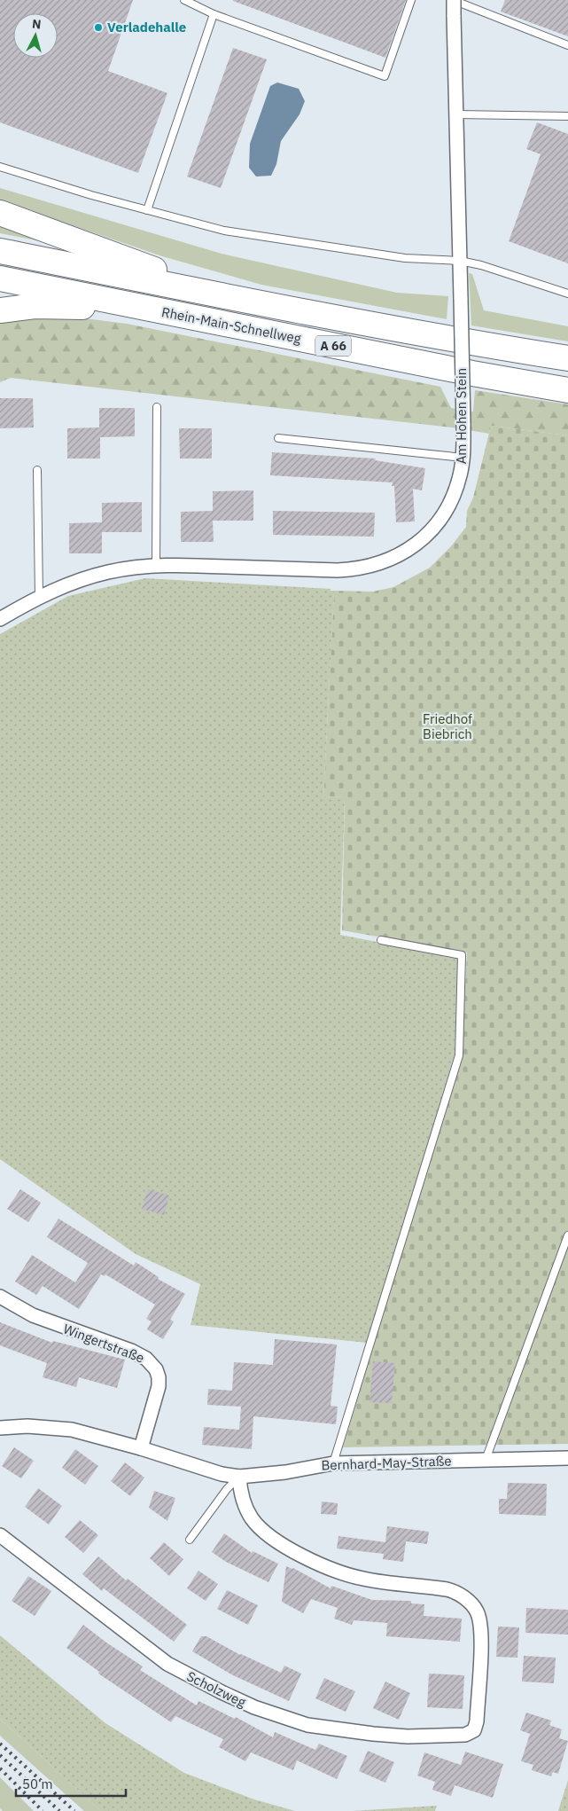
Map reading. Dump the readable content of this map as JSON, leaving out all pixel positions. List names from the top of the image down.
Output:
{
  "streets": {
    "highway": ["Rhein-Main-Schnellweg", "A 66"],
    "street": [
      "Am Hohen Stein",
      "Wingertstraße",
      "Bernhard-May-Straße",
      "Scholzweg"
    ]
  },
  "crossings": [
    ["Wingertstraße", "Bernhard-May-Straße"],
    ["Bernhard-May-Straße", "Scholzweg"]
  ],
  "parks": ["Friedhof Biebrich"],
  "places": ["Verladehalle"],
  "scale_bar": "50 m",
  "north": "top"
}
